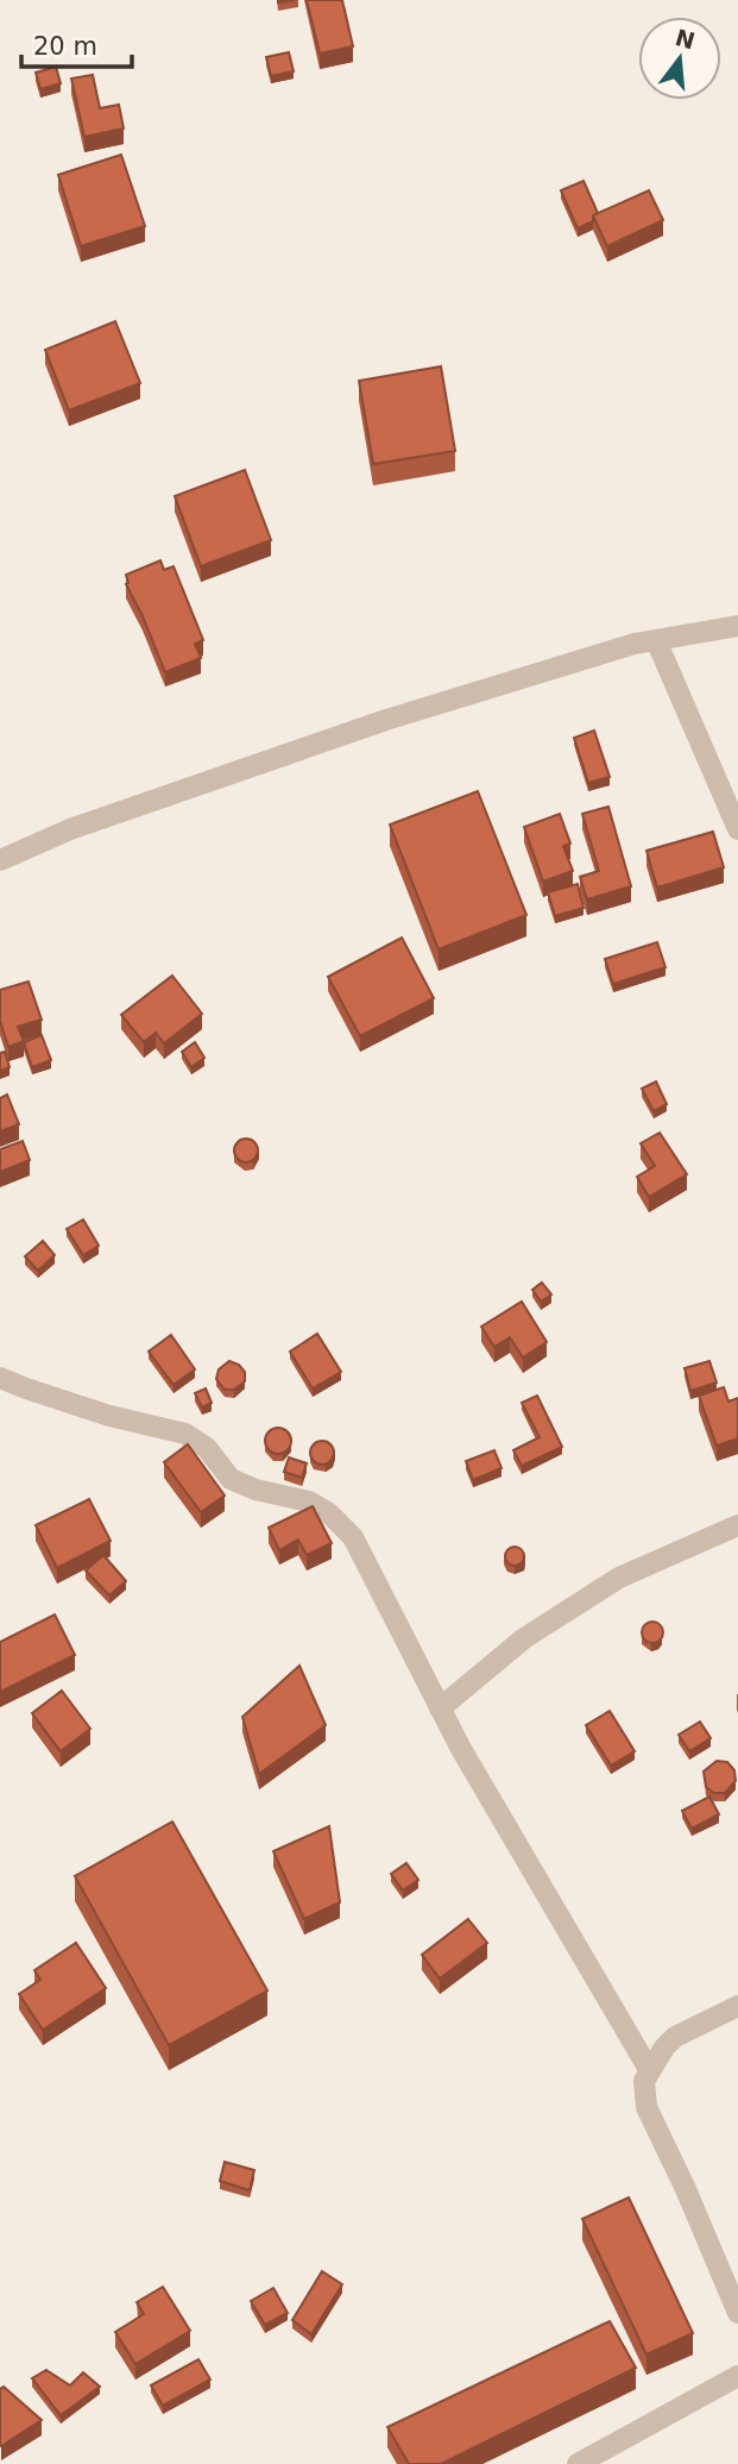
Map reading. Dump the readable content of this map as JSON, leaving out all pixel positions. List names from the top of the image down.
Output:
{
  "scale_bar": "20 m",
  "north": "top"
}
